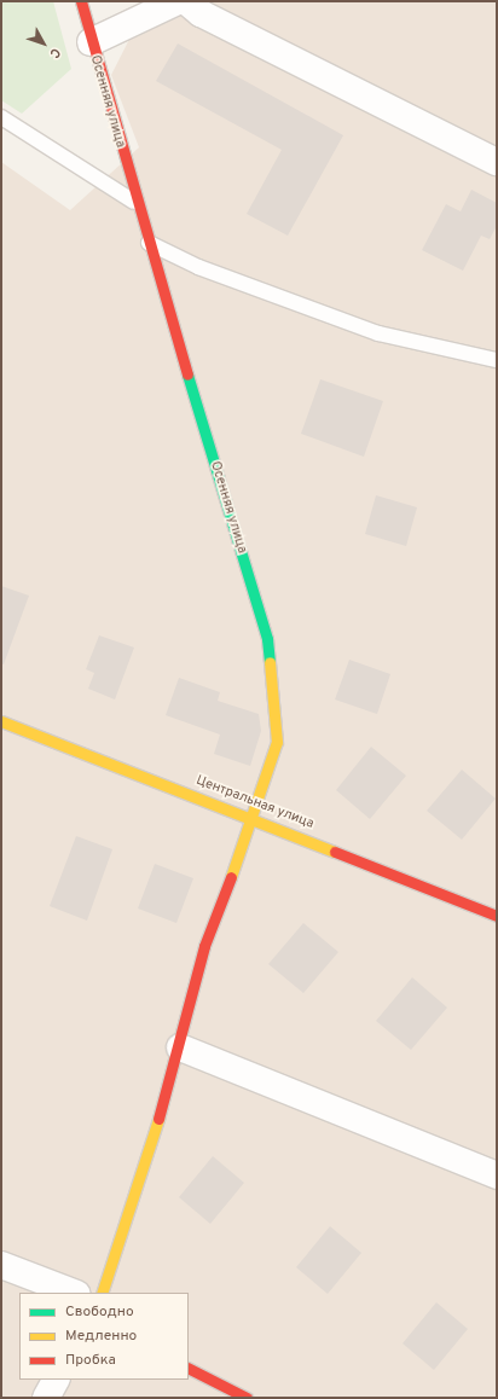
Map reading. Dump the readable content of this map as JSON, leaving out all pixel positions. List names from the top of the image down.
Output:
{
  "streets": {
    "street": ["Осенняя улица", "Центральная улица"]
  },
  "crossings": [
    ["Осенняя улица", "Центральная улица"]
  ],
  "legend": ["Свободно", "Медленно", "Пробка"],
  "north": "bottom right"
}
